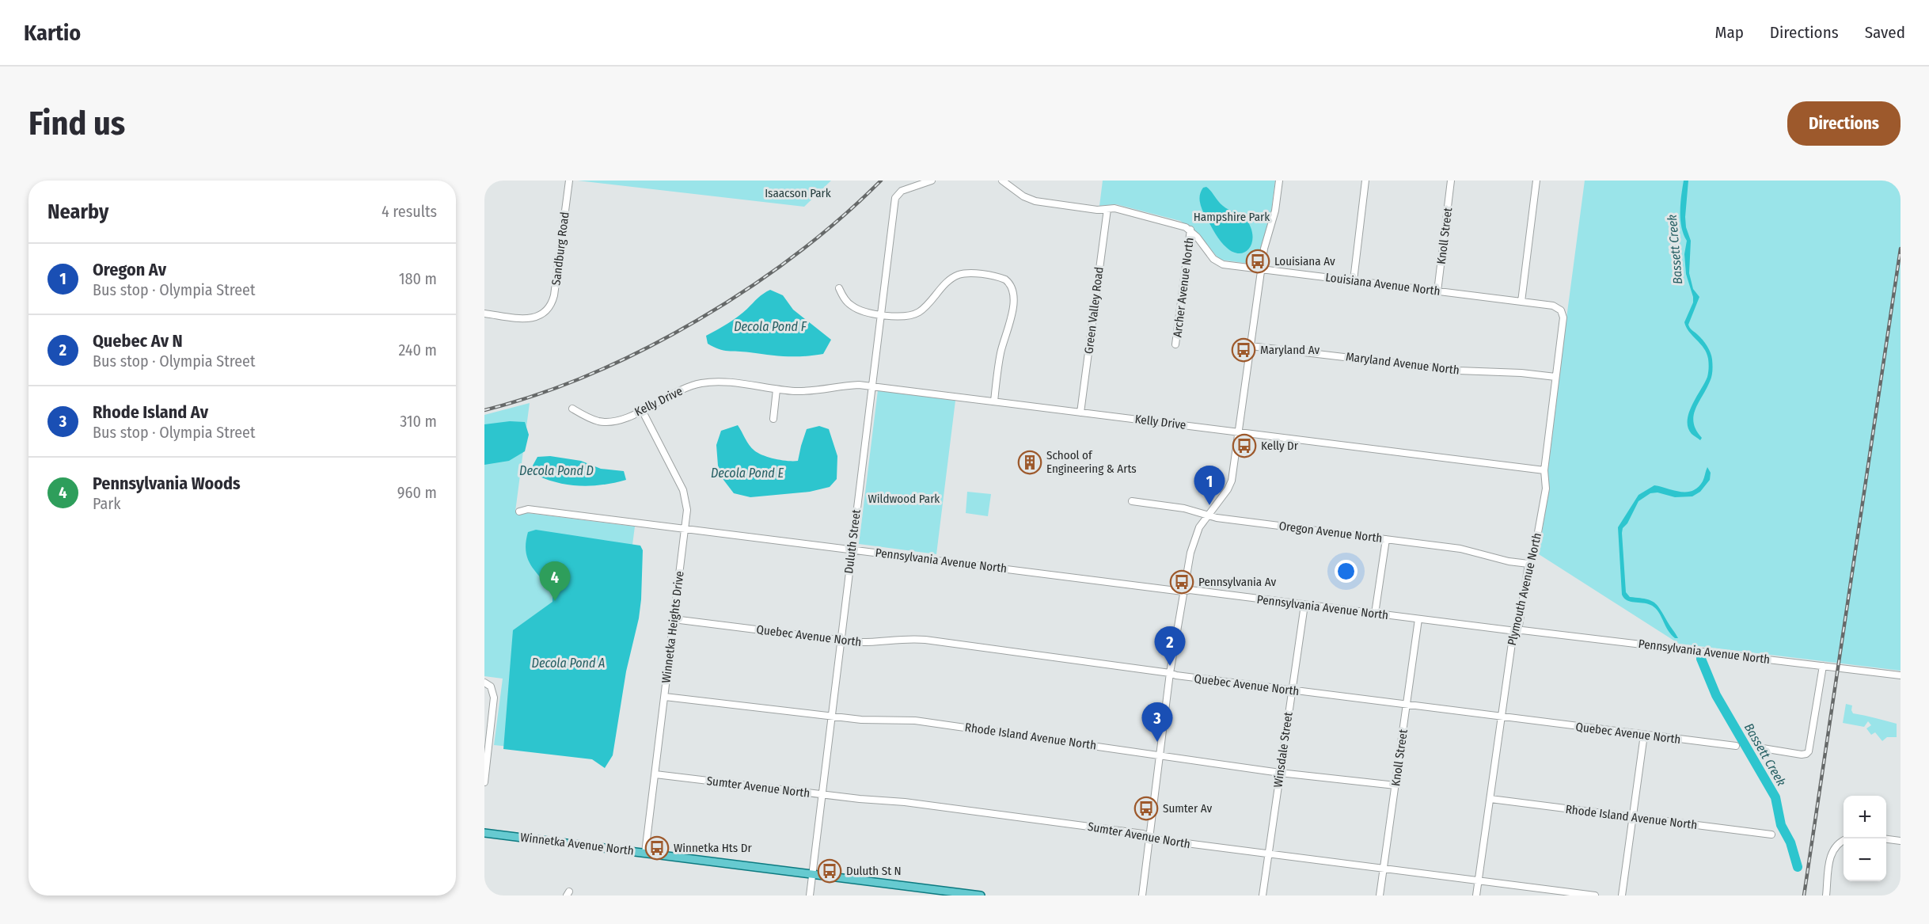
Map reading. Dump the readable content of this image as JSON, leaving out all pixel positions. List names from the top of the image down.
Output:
{
  "streets": {
    "main road": ["Winnetka Avenue North"],
    "street": [
      "Knoll Street",
      "Sandburg Road",
      "Louisiana Avenue North",
      "Archer Avenue North",
      "Green Valley Road",
      "Maryland Avenue North",
      "Kelly Drive",
      "Oregon Avenue North",
      "Duluth Street",
      "Pennsylvania Avenue North",
      "Plymouth Avenue North",
      "Winnetka Heights Drive",
      "Quebec Avenue North",
      "Rhode Island Avenue North",
      "Winsdale Street",
      "Sumter Avenue North"
    ]
  },
  "crossings": [
    ["Knoll Street", "Louisiana Avenue North"],
    ["Knoll Street", "Pennsylvania Avenue North"],
    ["Knoll Street", "Quebec Avenue North"],
    ["Knoll Street", "Rhode Island Avenue North"],
    ["Knoll Street", "Sumter Avenue North"],
    ["Louisiana Avenue North", "Archer Avenue North"],
    ["Louisiana Avenue North", "Plymouth Avenue North"],
    ["Green Valley Road", "Kelly Drive"],
    ["Maryland Avenue North", "Plymouth Avenue North"],
    ["Kelly Drive", "Duluth Street"],
    ["Kelly Drive", "Plymouth Avenue North"],
    ["Kelly Drive", "Winnetka Heights Drive"],
    ["Oregon Avenue North", "Plymouth Avenue North"],
    ["Duluth Street", "Pennsylvania Avenue North"],
    ["Duluth Street", "Quebec Avenue North"],
    ["Duluth Street", "Rhode Island Avenue North"],
    ["Duluth Street", "Sumter Avenue North"],
    ["Duluth Street", "Winnetka Avenue North"],
    ["Pennsylvania Avenue North", "Plymouth Avenue North"],
    ["Pennsylvania Avenue North", "Winnetka Heights Drive"],
    ["Pennsylvania Avenue North", "Winsdale Street"],
    ["Plymouth Avenue North", "Quebec Avenue North"],
    ["Plymouth Avenue North", "Rhode Island Avenue North"],
    ["Plymouth Avenue North", "Sumter Avenue North"],
    ["Winnetka Heights Drive", "Quebec Avenue North"],
    ["Winnetka Heights Drive", "Rhode Island Avenue North"],
    ["Winnetka Heights Drive", "Sumter Avenue North"],
    ["Winnetka Heights Drive", "Winnetka Avenue North"],
    ["Quebec Avenue North", "Winsdale Street"],
    ["Rhode Island Avenue North", "Winsdale Street"],
    ["Winsdale Street", "Sumter Avenue North"]
  ],
  "water": [
    "Bassett Creek",
    "Decola Pond F",
    "Decola Pond D",
    "Decola Pond E",
    "Decola Pond A"
  ],
  "parks": ["Isaacson Park", "Hampshire Park", "Wildwood Park"],
  "places": {
    "bus stop": [
      "Louisiana Av",
      "Maryland Av",
      "Kelly Dr",
      "Pennsylvania Av",
      "Sumter Av",
      "Winnetka Hts Dr",
      "Duluth St N"
    ],
    "building": ["School of Engineering & Arts"]
  },
  "page": {
    "header": "Kartio",
    "nav": ["Map", "Directions", "Saved"],
    "buttons": "Directions",
    "title": "Find us",
    "heading": ["Nearby", "4 results"],
    "list": [
      {
        "mark": "1",
        "name": "Oregon Av",
        "note": "Bus stop · Olympia Street",
        "value": "180 m"
      },
      {
        "mark": "2",
        "name": "Quebec Av N",
        "note": "Bus stop · Olympia Street",
        "value": "240 m"
      },
      {
        "mark": "3",
        "name": "Rhode Island Av",
        "note": "Bus stop · Olympia Street",
        "value": "310 m"
      },
      {
        "mark": "4",
        "name": "Pennsylvania Woods",
        "note": "Park",
        "value": "960 m"
      }
    ],
    "pins": [
      "1",
      "4",
      "2",
      "3"
    ],
    "map_buttons": ["+", "−"]
  }
}
